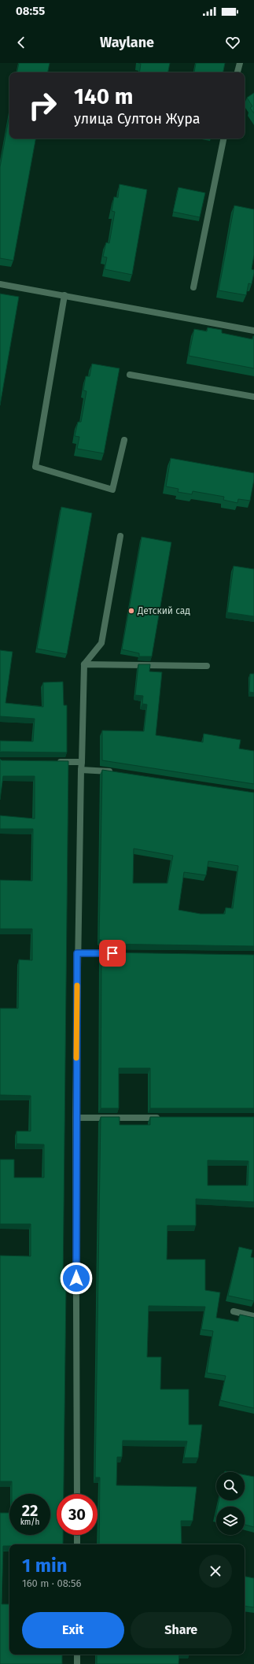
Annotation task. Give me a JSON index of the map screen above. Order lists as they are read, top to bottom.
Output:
{
  "places": ["Детский сад"],
  "page": {
    "status": "08:55",
    "header": "Waylane",
    "turn": ["140 m", "улица Султон Жура"],
    "speed": "22 km/h",
    "limit": "30",
    "heading": ["1 min", "160 m · 08:56"],
    "buttons": ["Exit", "Share"]
  }
}
